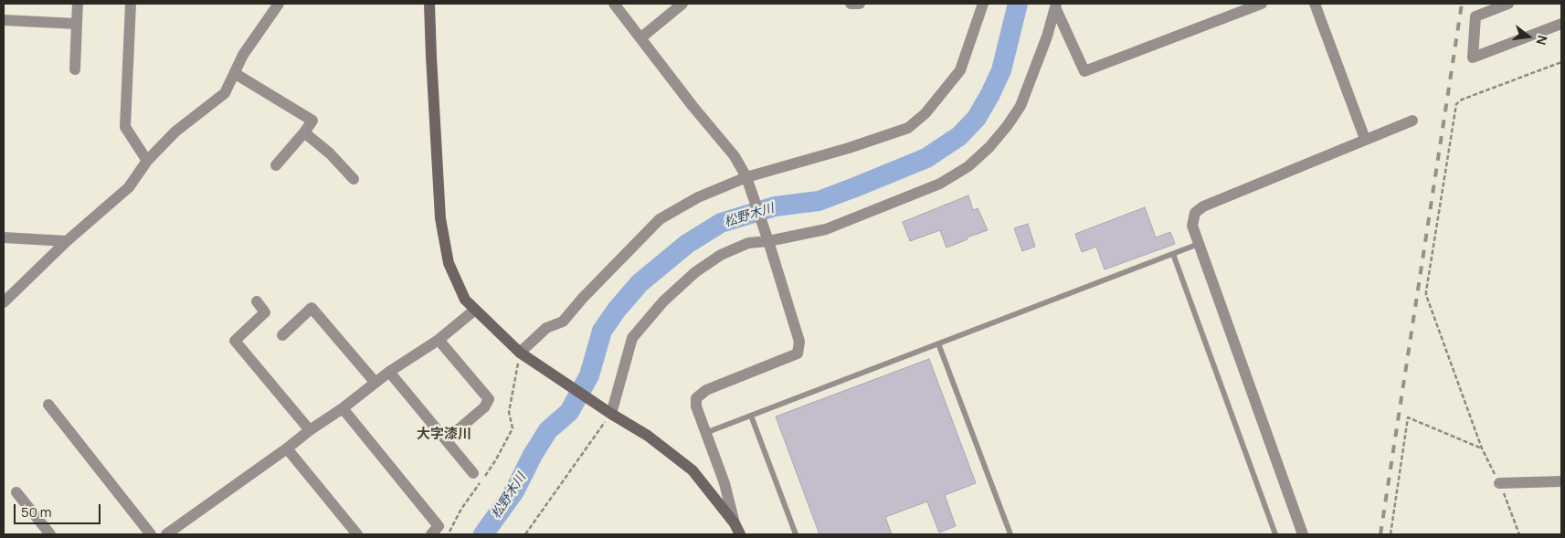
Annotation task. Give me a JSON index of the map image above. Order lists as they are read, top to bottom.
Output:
{
  "districts": ["大字漆川"],
  "water": ["松野木川"],
  "scale_bar": "50 m",
  "north": "right"
}
